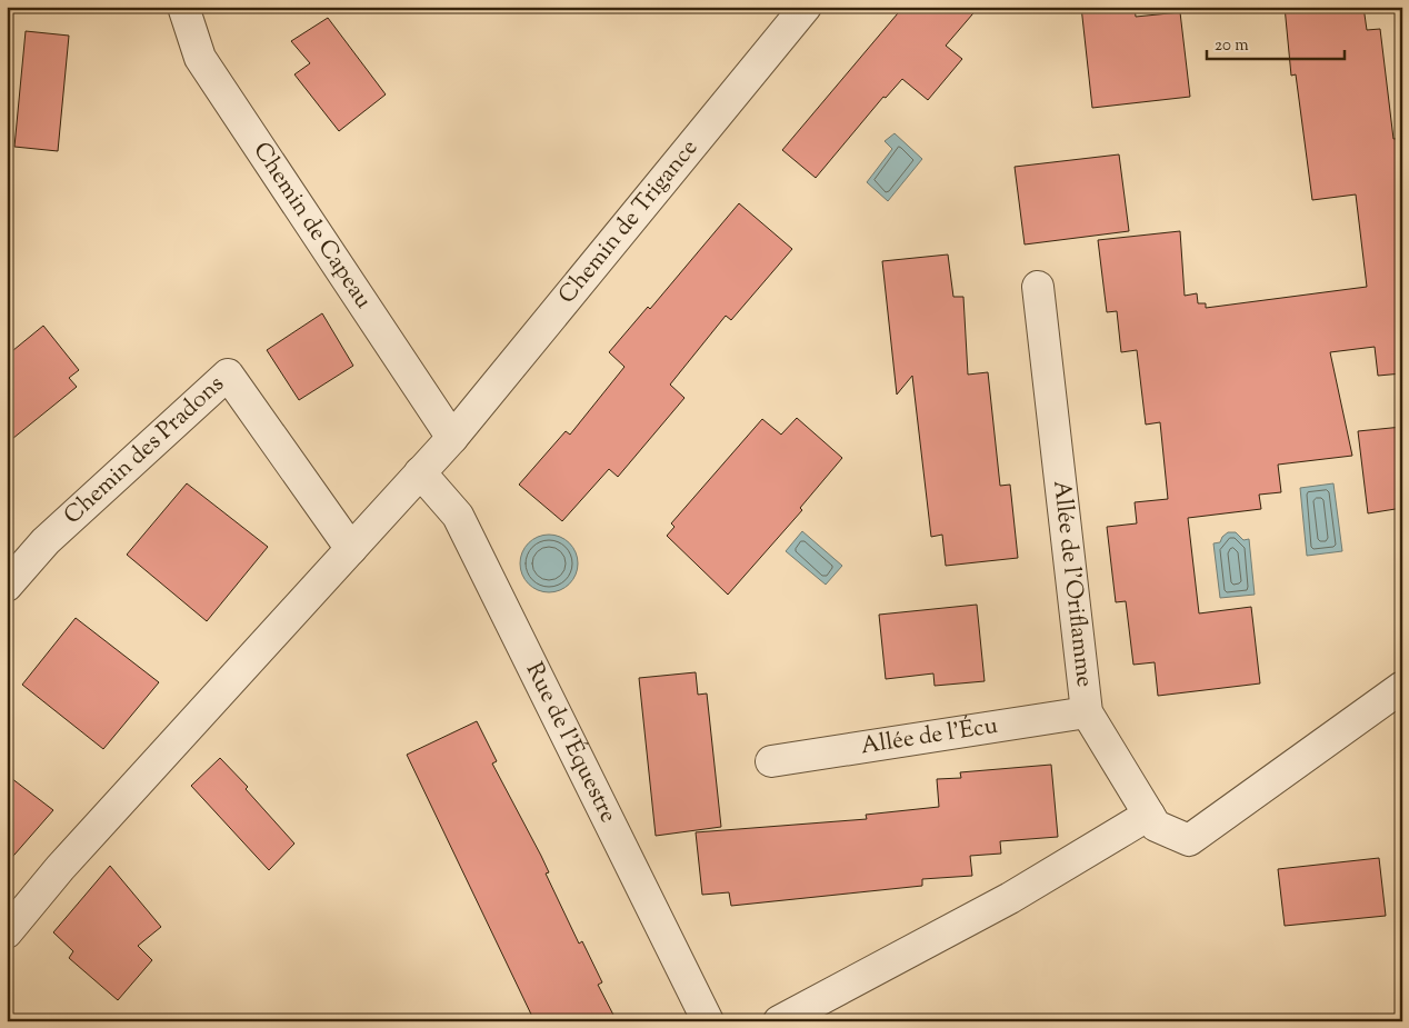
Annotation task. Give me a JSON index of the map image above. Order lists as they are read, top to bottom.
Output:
{
  "streets": {
    "street": [
      "Chemin de Trigance",
      "Chemin de Capeau",
      "Chemin des Pradons",
      "Allée de l'Oriflamme",
      "Allée de l'Écu",
      "Rue de l'Équestre"
    ]
  },
  "crossings": [
    ["Chemin de Trigance", "Chemin de Capeau"],
    ["Chemin de Trigance", "Chemin des Pradons"],
    ["Chemin de Trigance", "Rue de l'Équestre"],
    ["Allée de l'Oriflamme", "Allée de l'Écu"]
  ],
  "scale_bar": "20 m"
}
